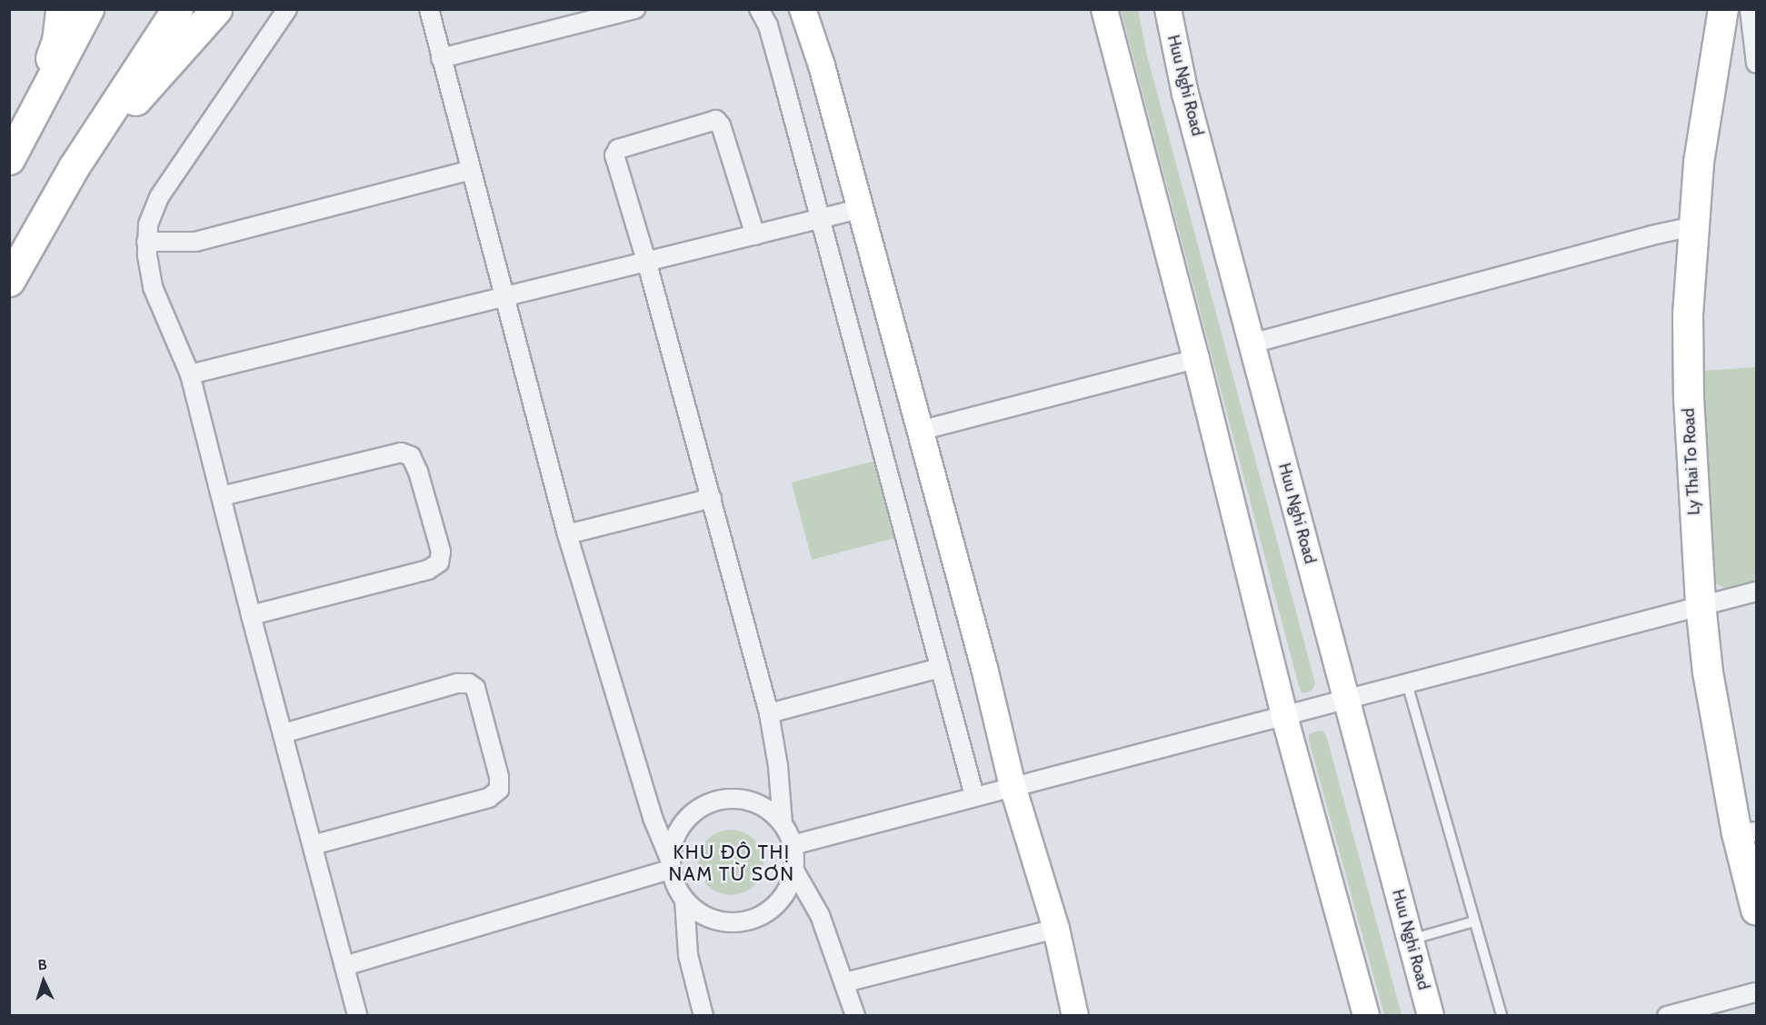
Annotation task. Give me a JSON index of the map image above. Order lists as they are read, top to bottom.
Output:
{
  "streets": {
    "main road": ["Huu Nghi Road", "Ly Thai To Road"]
  },
  "districts": ["KHU ĐÔ THỊ NAM TỪ SƠN"],
  "north": "top"
}
